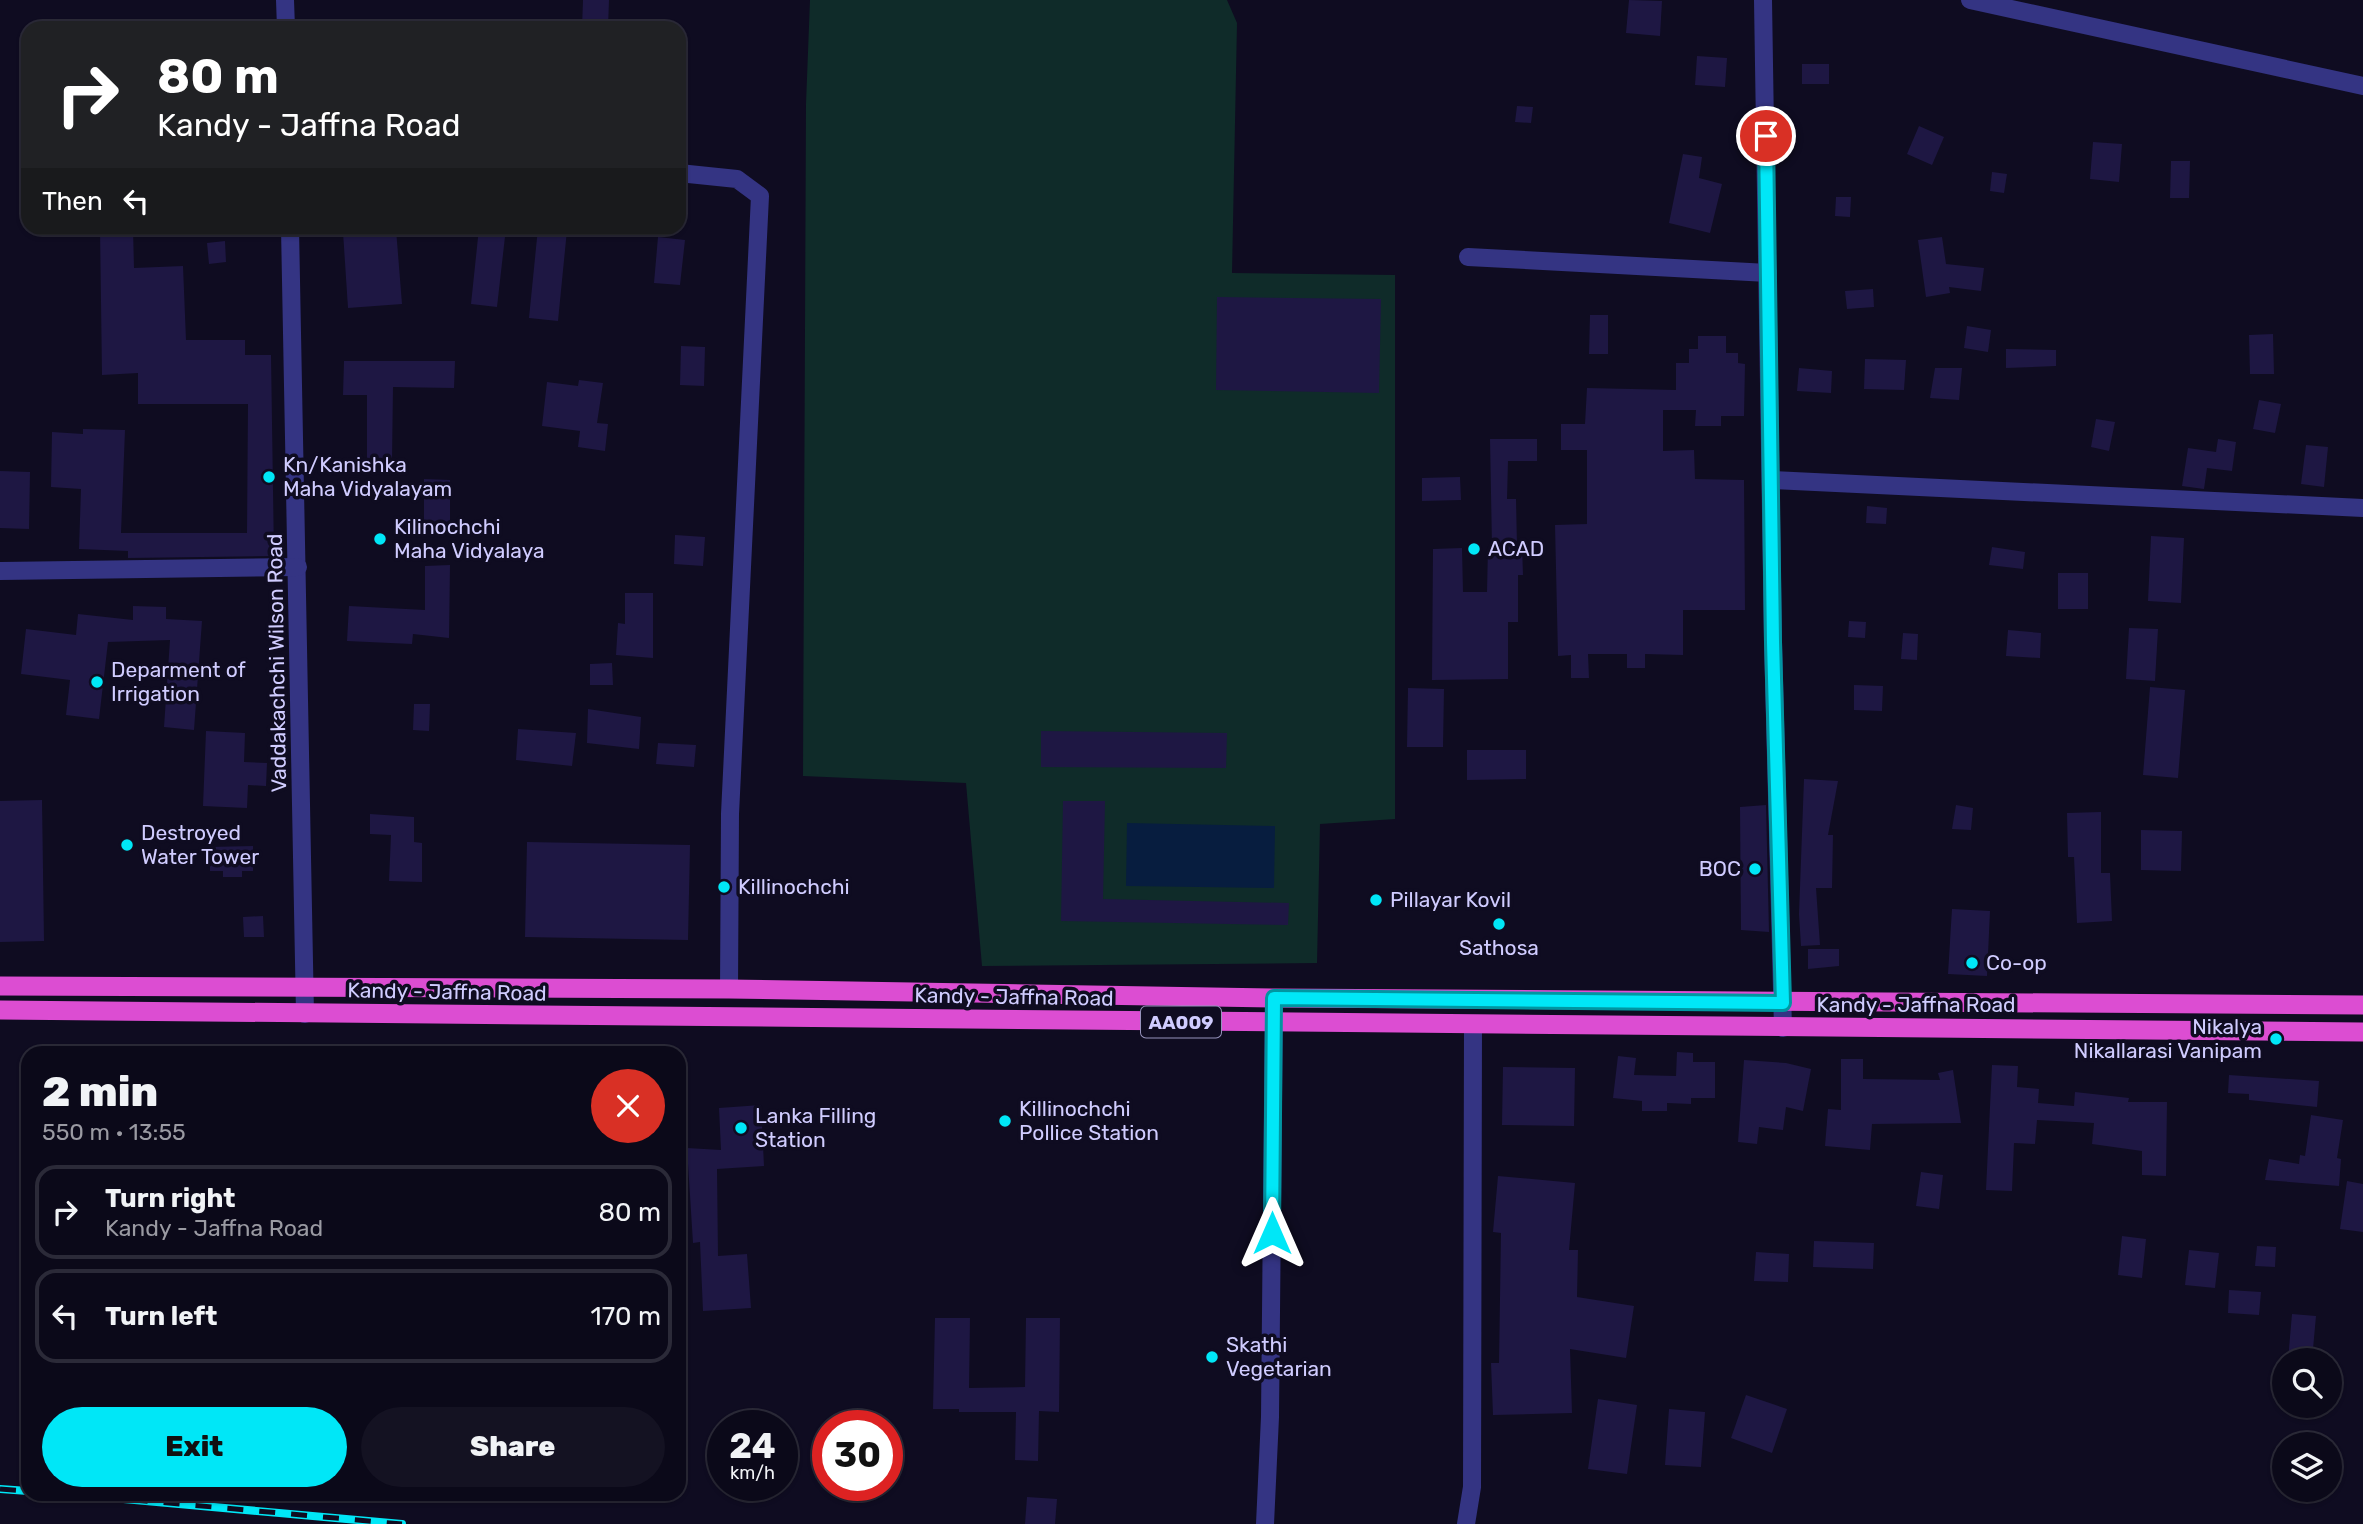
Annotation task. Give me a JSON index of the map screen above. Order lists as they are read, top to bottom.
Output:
{
  "streets": {
    "highway": ["Kandy - Jaffna Road", "AA009"],
    "street": ["Vaddakachchi Wilson Road"]
  },
  "crossings": [
    ["Vaddakachchi Wilson Road", "Kandy - Jaffna Road"]
  ],
  "places": [
    "Kn/Kanishka Maha Vidyalayam",
    "Kilinochchi Maha Vidyalaya",
    "ACAD",
    "Deparment of Irrigation",
    "Destroyed Water Tower",
    "BOC",
    "Killinochchi",
    "Pillayar Kovil",
    "Sathosa",
    "Co-op",
    "Nikalya Nikallarasi Vanipam",
    "Killinochchi Pollice Station",
    "Lanka Filling Station",
    "Skathi Vegetarian"
  ],
  "page": {
    "turn": ["80 m", "Kandy - Jaffna Road"],
    "then": "Then",
    "heading": ["2 min", "550 m · 13:55"],
    "list": [
      {
        "name": "Turn right",
        "note": "Kandy - Jaffna Road",
        "value": "80 m"
      },
      {
        "name": "Turn left",
        "value": "170 m"
      }
    ],
    "buttons": ["Exit", "Share"],
    "speed": "24 km/h",
    "limit": "30"
  }
}
